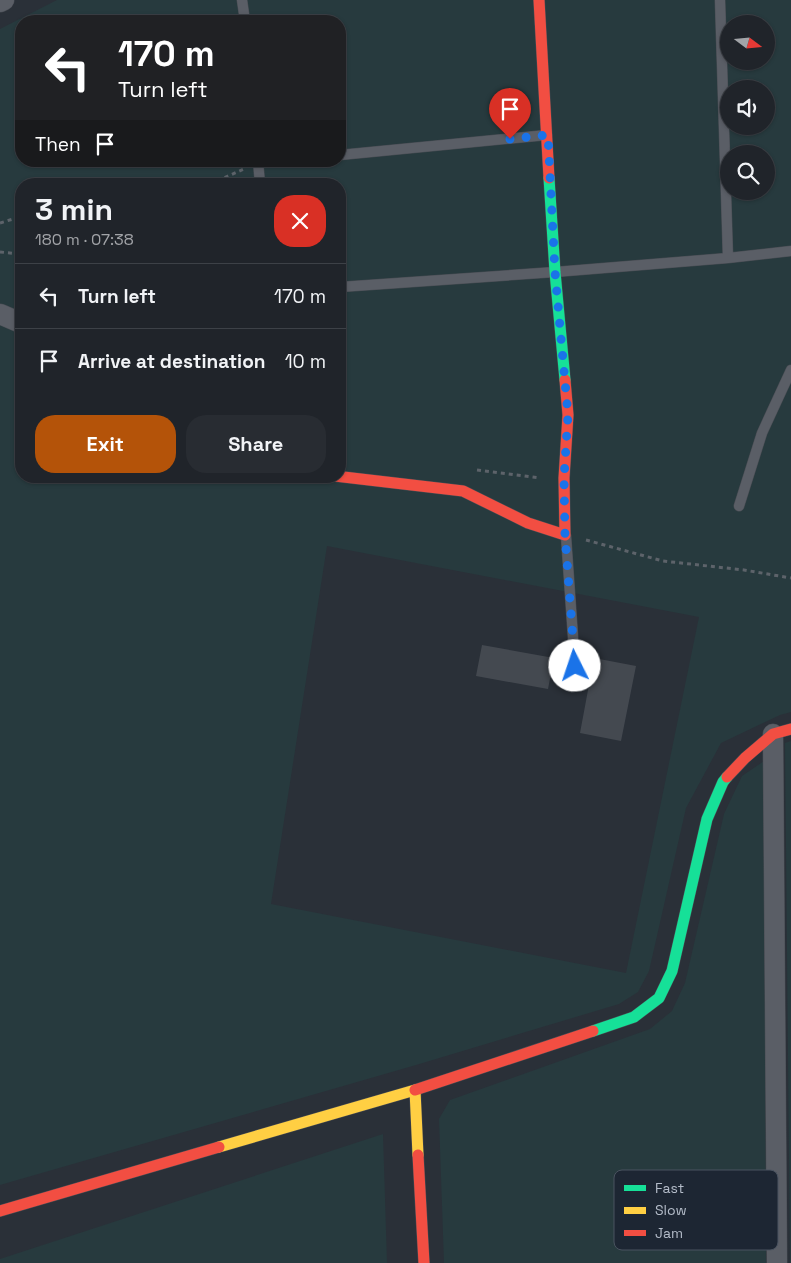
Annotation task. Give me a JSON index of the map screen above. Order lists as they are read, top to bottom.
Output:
{
  "legend": ["Fast", "Slow", "Jam"],
  "north": "right",
  "page": {
    "turn": ["170 m", "Turn left"],
    "then": "Then",
    "heading": ["3 min", "180 m · 07:38"],
    "list": [
      {
        "name": "Turn left",
        "value": "170 m"
      },
      {
        "name": "Arrive at destination",
        "value": "10 m"
      }
    ],
    "buttons": ["Exit", "Share"]
  }
}
